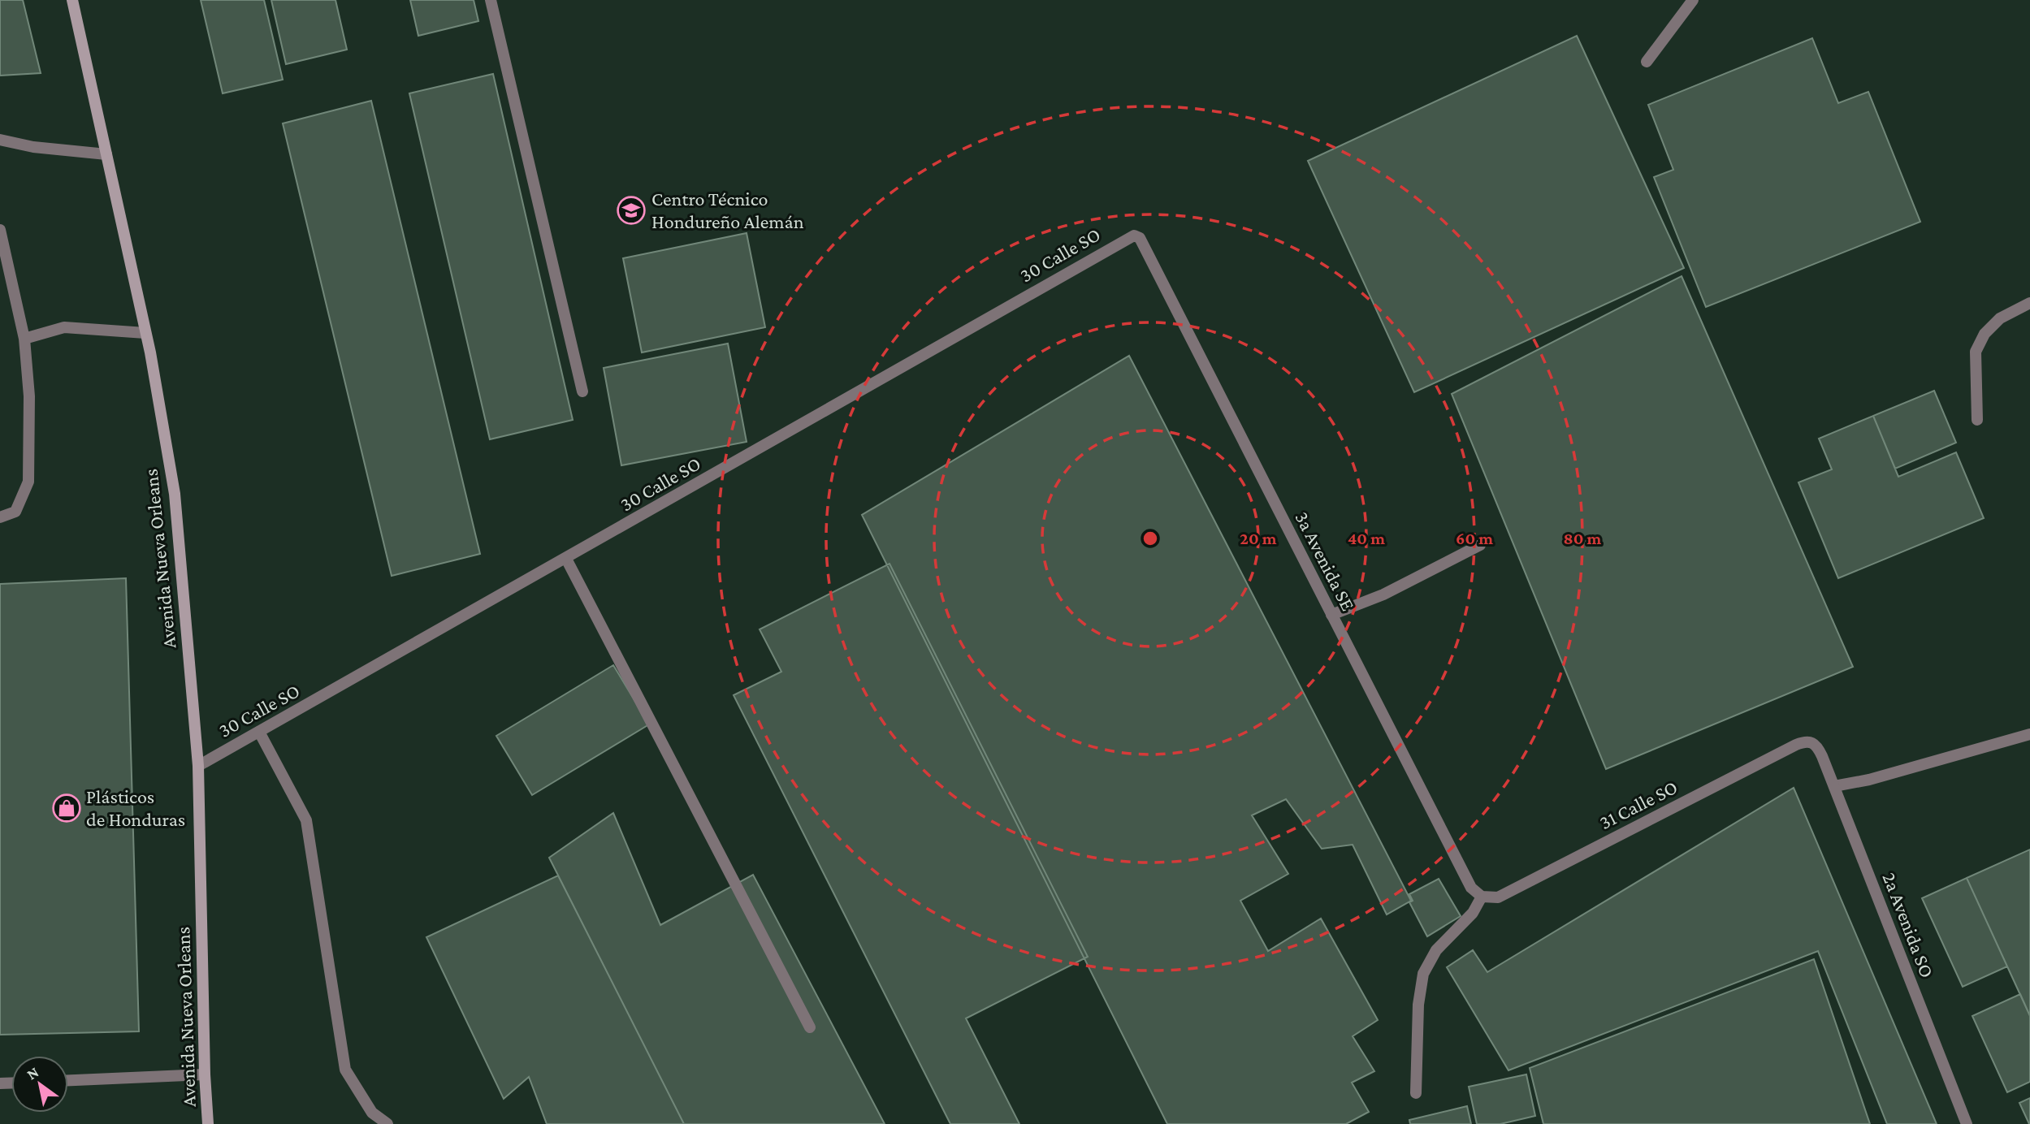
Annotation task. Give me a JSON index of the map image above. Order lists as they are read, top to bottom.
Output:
{
  "streets": {
    "street": [
      "30 Calle SO",
      "Avenida Nueva Orleans",
      "3a Avenida SE",
      "31 Calle SO",
      "2a Avenida SO"
    ]
  },
  "crossings": [
    ["30 Calle SO", "Avenida Nueva Orleans"],
    ["30 Calle SO", "3a Avenida SE"],
    ["3a Avenida SE", "31 Calle SO"],
    ["31 Calle SO", "2a Avenida SO"]
  ],
  "places": {
    "school or university": ["Centro Técnico Hondureño Alemán"],
    "shop": ["Plásticos de Honduras"]
  },
  "north": "top left",
  "rings": [
    "20 m",
    "40 m",
    "60 m",
    "80 m"
  ]
}
